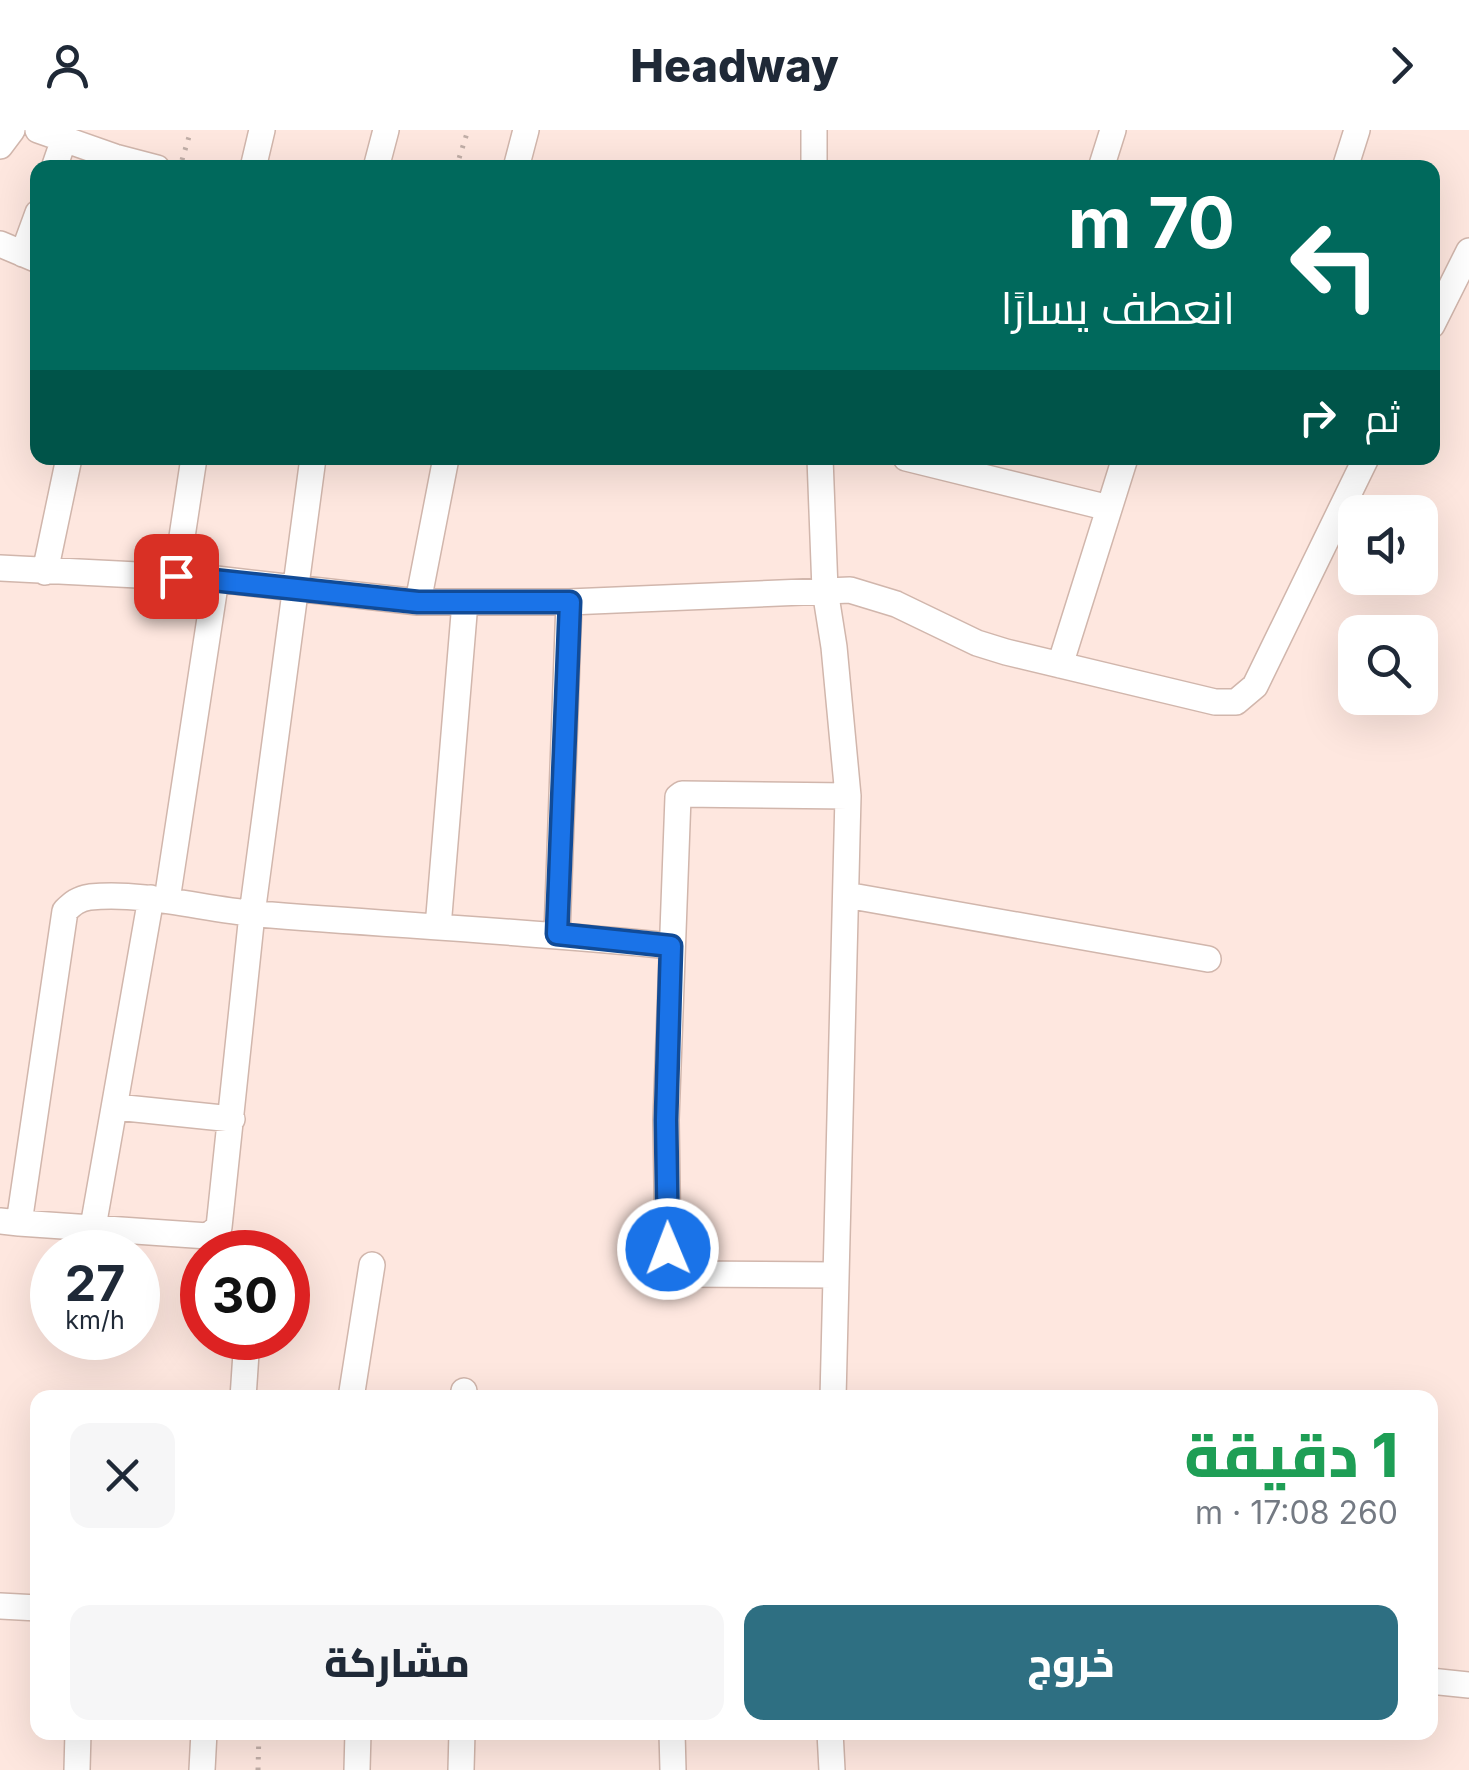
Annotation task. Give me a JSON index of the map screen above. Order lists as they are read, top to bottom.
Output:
{
  "page": {
    "header": "Headway",
    "turn": ["70 m", "انعطف يسارًا"],
    "then": "ثم",
    "speed": "27 km/h",
    "limit": "30",
    "heading": ["1 دقيقة", "260 m · 17:08"],
    "buttons": ["خروج", "مشاركة"]
  }
}
